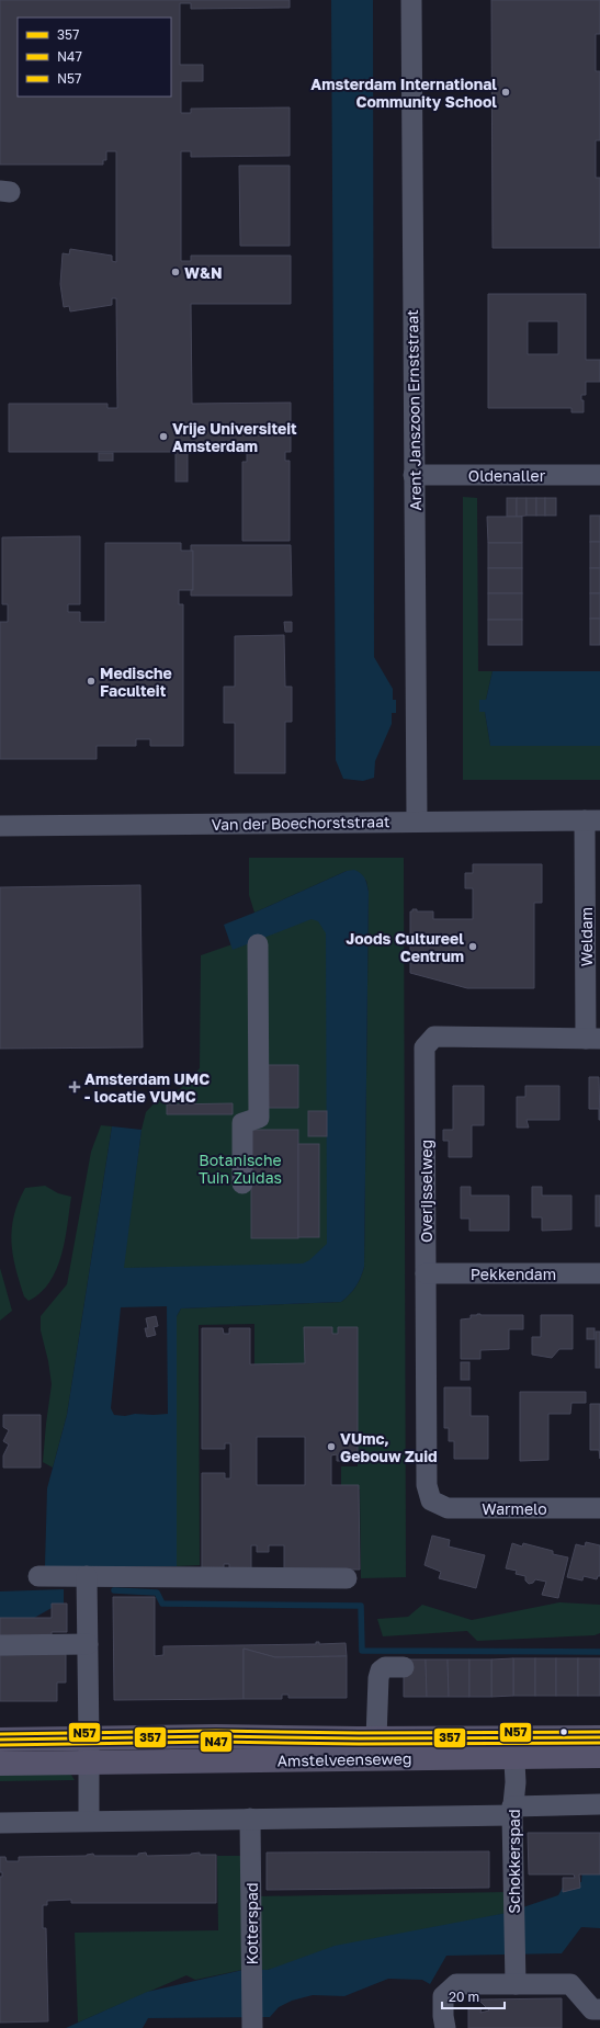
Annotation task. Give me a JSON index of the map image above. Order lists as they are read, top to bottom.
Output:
{
  "streets": {
    "main road": ["Amstelveenseweg"],
    "street": [
      "Arent Janszoon Ernststraat",
      "Oldenaller",
      "Van der Boechorststraat",
      "Weldam",
      "Overijsselweg",
      "Pekkendam",
      "Warmelo",
      "Schokkerspad",
      "Kotterspad"
    ]
  },
  "crossings": [
    ["Arent Janszoon Ernststraat", "Oldenaller"],
    ["Arent Janszoon Ernststraat", "Van der Boechorststraat"],
    ["Van der Boechorststraat", "Weldam"],
    ["Weldam", "Overijsselweg"],
    ["Overijsselweg", "Pekkendam"],
    ["Overijsselweg", "Warmelo"],
    ["Amstelveenseweg", "Schokkerspad"]
  ],
  "parks": ["Botanische Tuin Zuidas"],
  "places": {
    "other": [
      "Amsterdam International Community School",
      "W&N",
      "Vrije Universiteit Amsterdam",
      "Medische Faculteit",
      "Joods Cultureel Centrum",
      "VUmc, Gebouw Zuid"
    ],
    "health": ["Amsterdam UMC - locatie VUMC"]
  },
  "lines": ["transit line N57", "transit line 357", "transit line N47"],
  "legend": ["357", "N47", "N57"],
  "scale_bar": "20 m"
}
